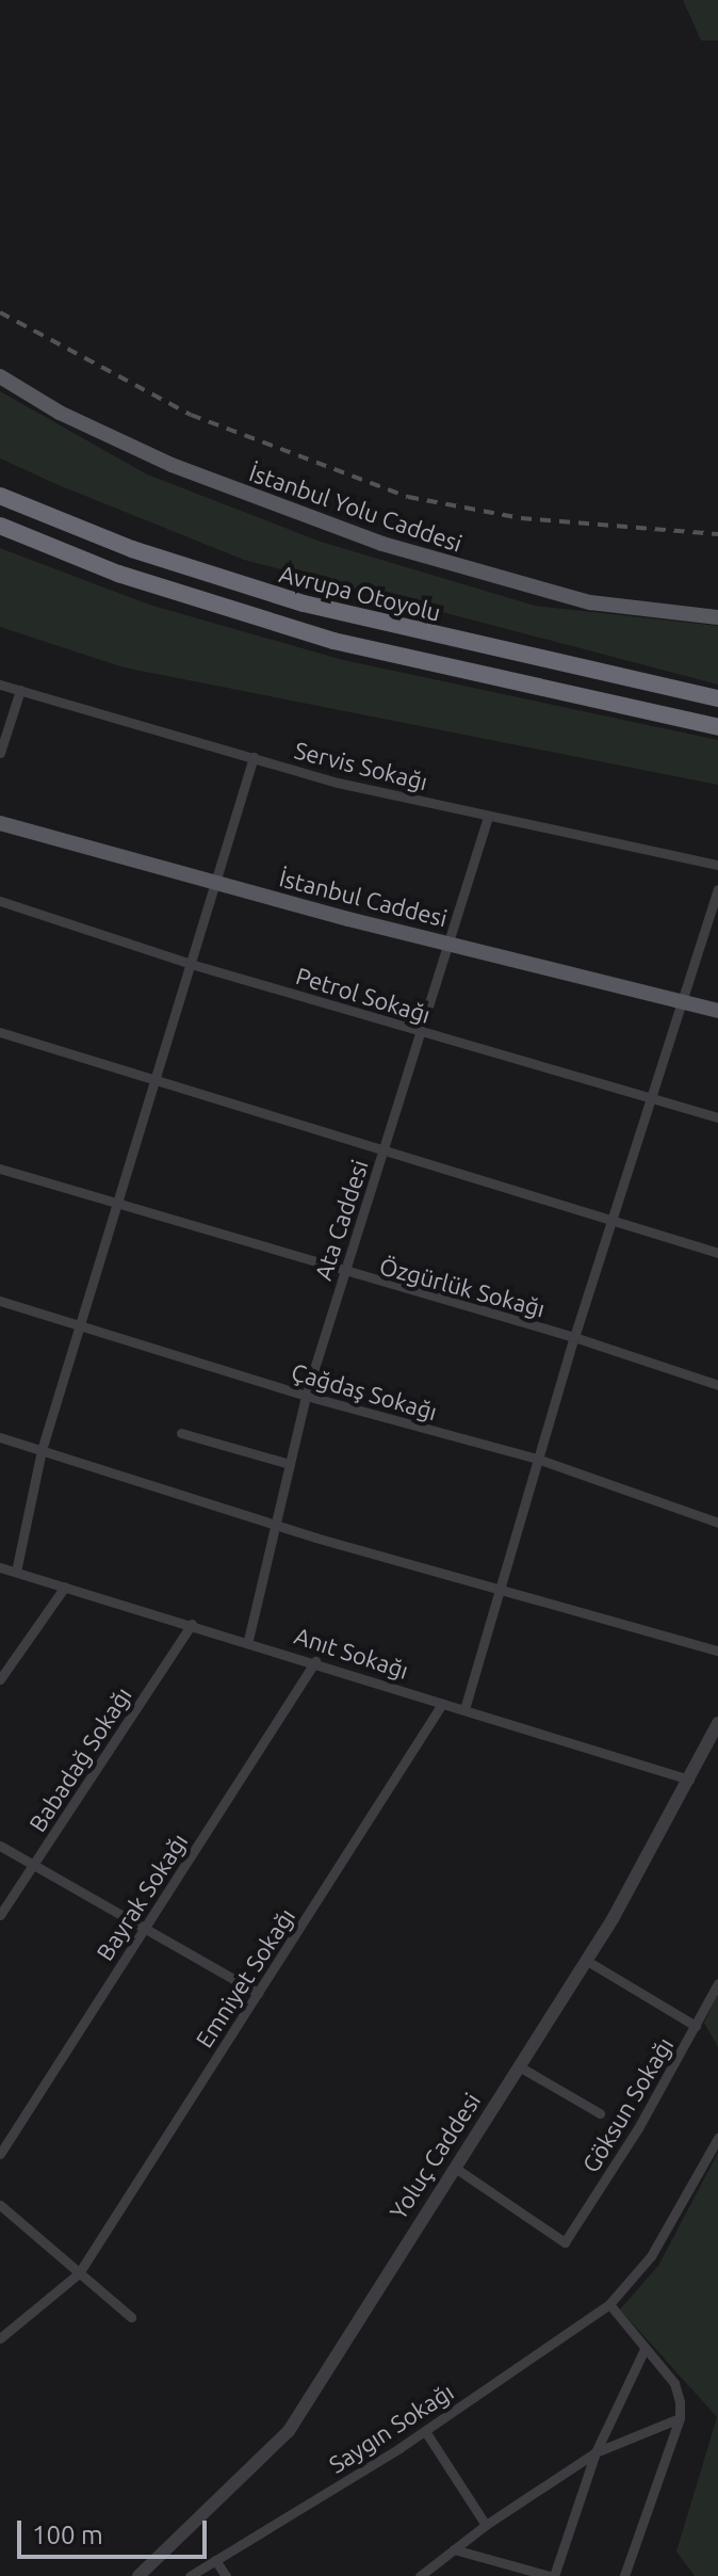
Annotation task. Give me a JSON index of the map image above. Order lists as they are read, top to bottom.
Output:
{
  "streets": {
    "highway": ["Avrupa Otoyolu"],
    "main road": ["İstanbul Yolu Caddesi", "İstanbul Caddesi"],
    "street": [
      "Servis Sokağı",
      "Petrol Sokağı",
      "Ata Caddesi",
      "Özgürlük Sokağı",
      "Çağdaş Sokağı",
      "Anıt Sokağı",
      "Babadağ Sokağı",
      "Bayrak Sokağı",
      "Emniyet Sokağı",
      "Göksun Sokağı",
      "Yoluç Caddesi",
      "Saygın Sokağı"
    ]
  },
  "crossings": [
    ["Servis Sokağı", "Ata Caddesi"],
    ["İstanbul Caddesi", "Ata Caddesi"],
    ["Petrol Sokağı", "Ata Caddesi"],
    ["Ata Caddesi", "Özgürlük Sokağı"],
    ["Ata Caddesi", "Çağdaş Sokağı"],
    ["Ata Caddesi", "Anıt Sokağı"],
    ["Anıt Sokağı", "Babadağ Sokağı"],
    ["Anıt Sokağı", "Bayrak Sokağı"],
    ["Anıt Sokağı", "Emniyet Sokağı"],
    ["Anıt Sokağı", "Yoluç Caddesi"],
    ["Göksun Sokağı", "Yoluç Caddesi"]
  ],
  "scale_bar": "100 m"
}
